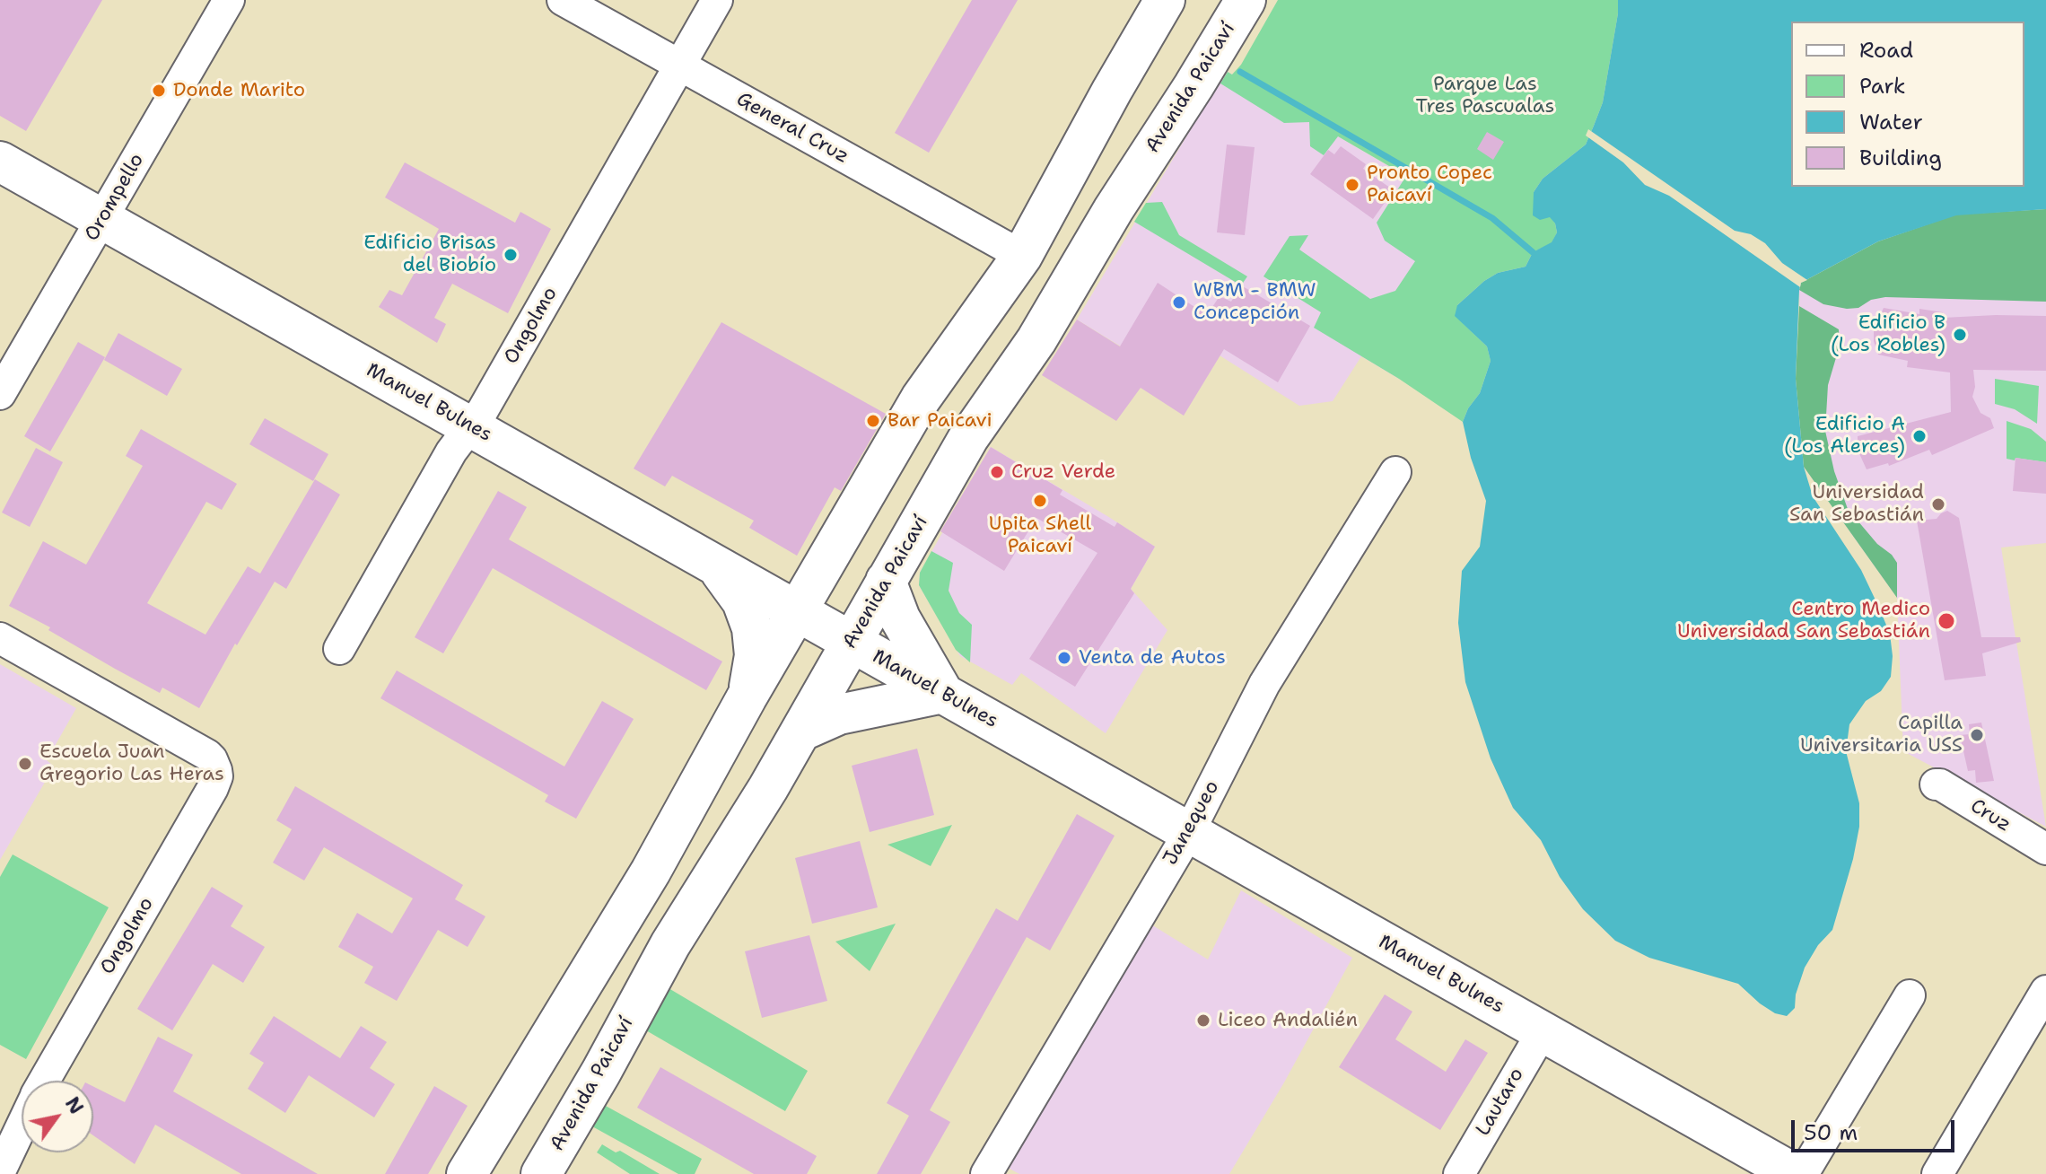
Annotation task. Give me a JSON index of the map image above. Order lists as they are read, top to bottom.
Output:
{
  "streets": {
    "main road": ["Avenida Paicaví", "Manuel Bulnes"],
    "street": [
      "General Cruz",
      "Orompello",
      "Ongolmo",
      "Cruz",
      "Janequeo",
      "Lautaro"
    ]
  },
  "crossings": [
    ["Avenida Paicaví", "Manuel Bulnes"],
    ["General Cruz", "Ongolmo"],
    ["Orompello", "Manuel Bulnes"],
    ["Ongolmo", "Manuel Bulnes"],
    ["Manuel Bulnes", "Janequeo"],
    ["Manuel Bulnes", "Lautaro"]
  ],
  "parks": ["Parque Las Tres Pascualas"],
  "places": [
    "Donde Marito",
    "Pronto Copec Paicaví",
    "Edificio Brisas del Biobío",
    "WBM - BMW Concepción",
    "Edificio B (Los Robles)",
    "Bar Paicavi",
    "Edificio A (Los Alerces)",
    "Cruz Verde",
    "Upita Shell Paicaví",
    "Universidad San Sebastián",
    "Centro Medico Universidad San Sebastián",
    "Venta de Autos",
    "Capilla Universitaria USS",
    "Escuela Juan Gregorio Las Heras",
    "Liceo Andalién"
  ],
  "legend": [
    "Road",
    "Park",
    "Water",
    "Building"
  ],
  "scale_bar": "50 m",
  "north": "top right"
}
